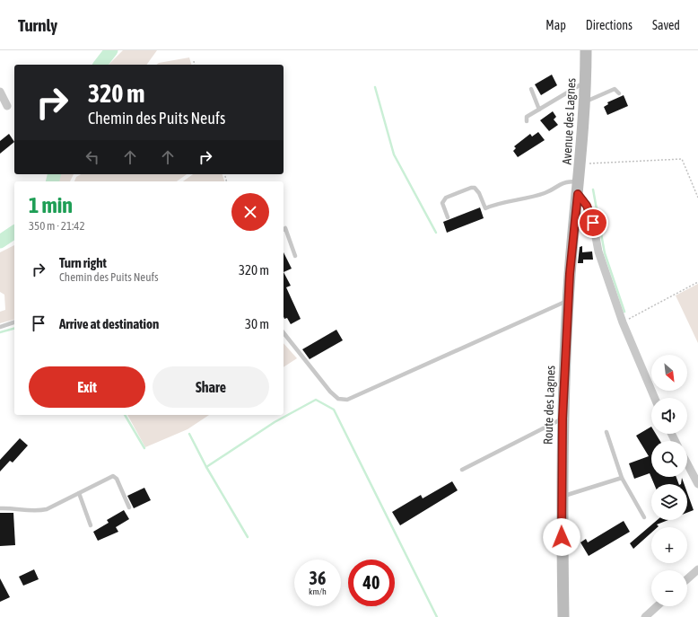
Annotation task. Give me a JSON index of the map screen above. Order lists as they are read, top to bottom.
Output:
{
  "streets": {
    "street": ["Avenue des Lagnes", "Route des Lagnes"]
  },
  "crossings": [
    ["Avenue des Lagnes", "Route des Lagnes"]
  ],
  "north": "bottom right",
  "page": {
    "header": "Turnly",
    "nav": ["Map", "Directions", "Saved"],
    "turn": ["320 m", "Chemin des Puits Neufs"],
    "heading": ["1 min", "350 m · 21:42"],
    "list": [
      {
        "name": "Turn right",
        "note": "Chemin des Puits Neufs",
        "value": "320 m"
      },
      {
        "name": "Arrive at destination",
        "value": "30 m"
      }
    ],
    "map_buttons": ["+", "−"],
    "buttons": ["Exit", "Share"],
    "speed": "36 km/h",
    "limit": "40"
  }
}
